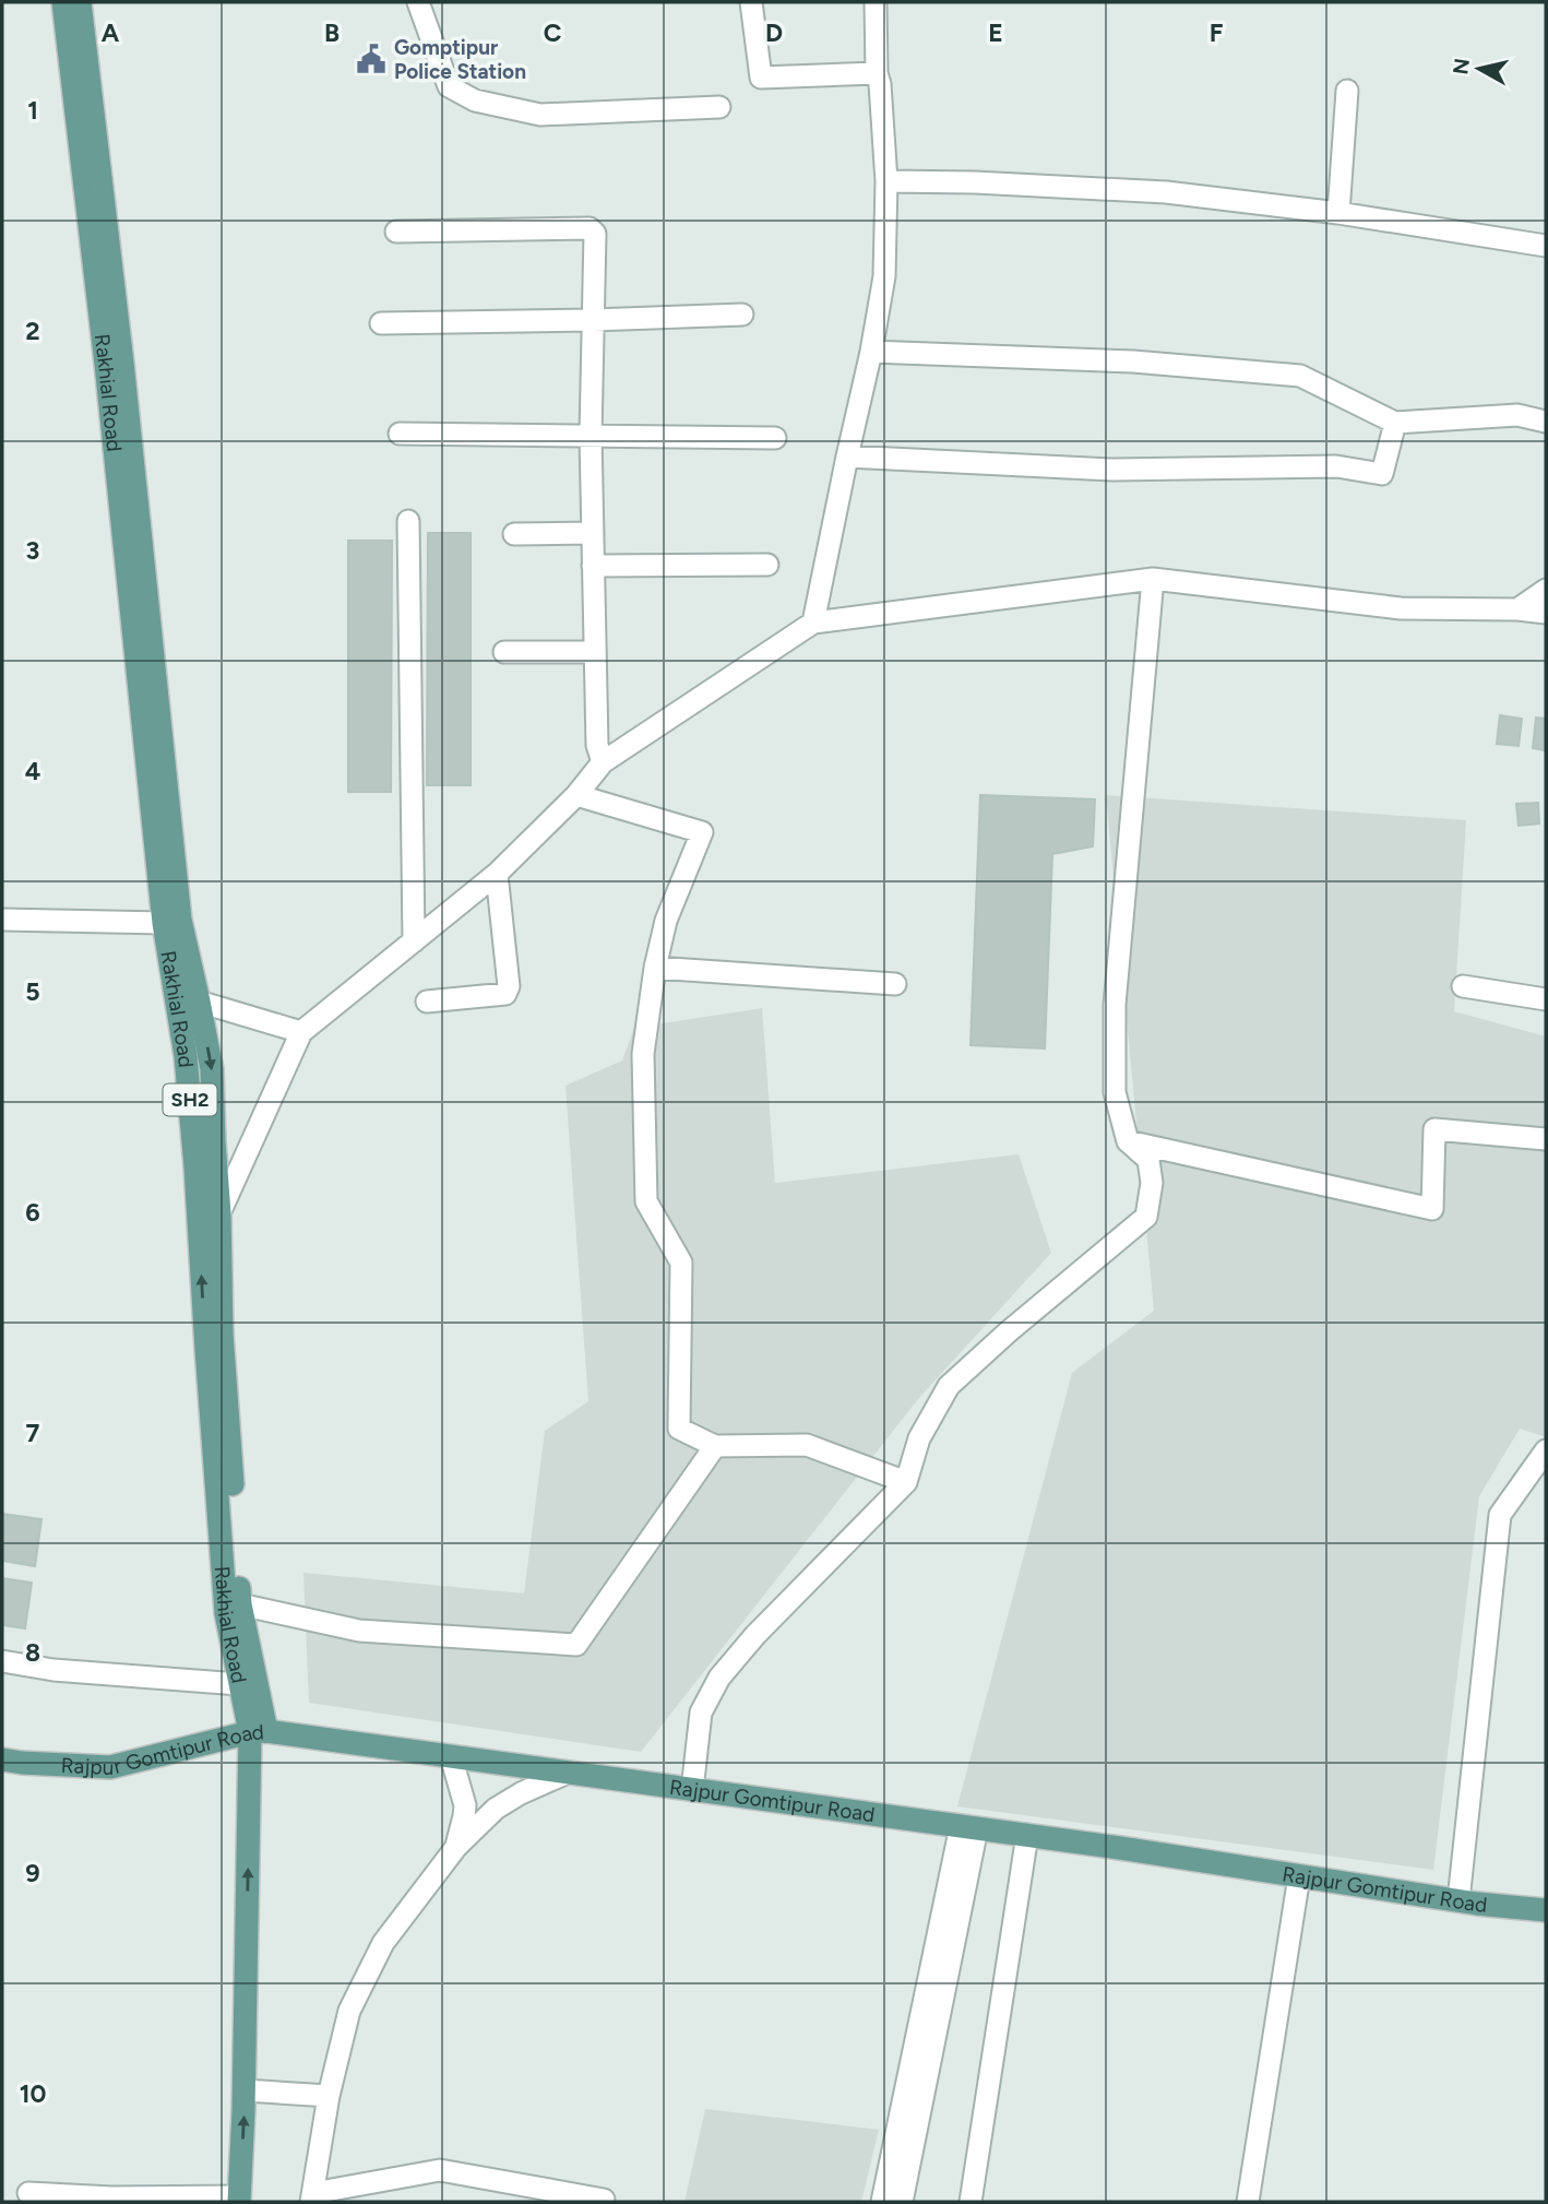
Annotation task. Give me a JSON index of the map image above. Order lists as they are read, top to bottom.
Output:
{
  "streets": {
    "main road": ["Rakhial Road", "SH2", "Rajpur Gomtipur Road"]
  },
  "crossings": [
    ["Rakhial Road", "Rajpur Gomtipur Road"]
  ],
  "places": {
    "public building": ["Gomptipur Police Station"]
  },
  "north": "left",
  "grid": {
    "columns": [
      "A",
      "B",
      "C",
      "D",
      "E",
      "F"
    ],
    "rows": [
      "1",
      "2",
      "3",
      "4",
      "5",
      "6",
      "7",
      "8",
      "9",
      "10"
    ]
  }
}
